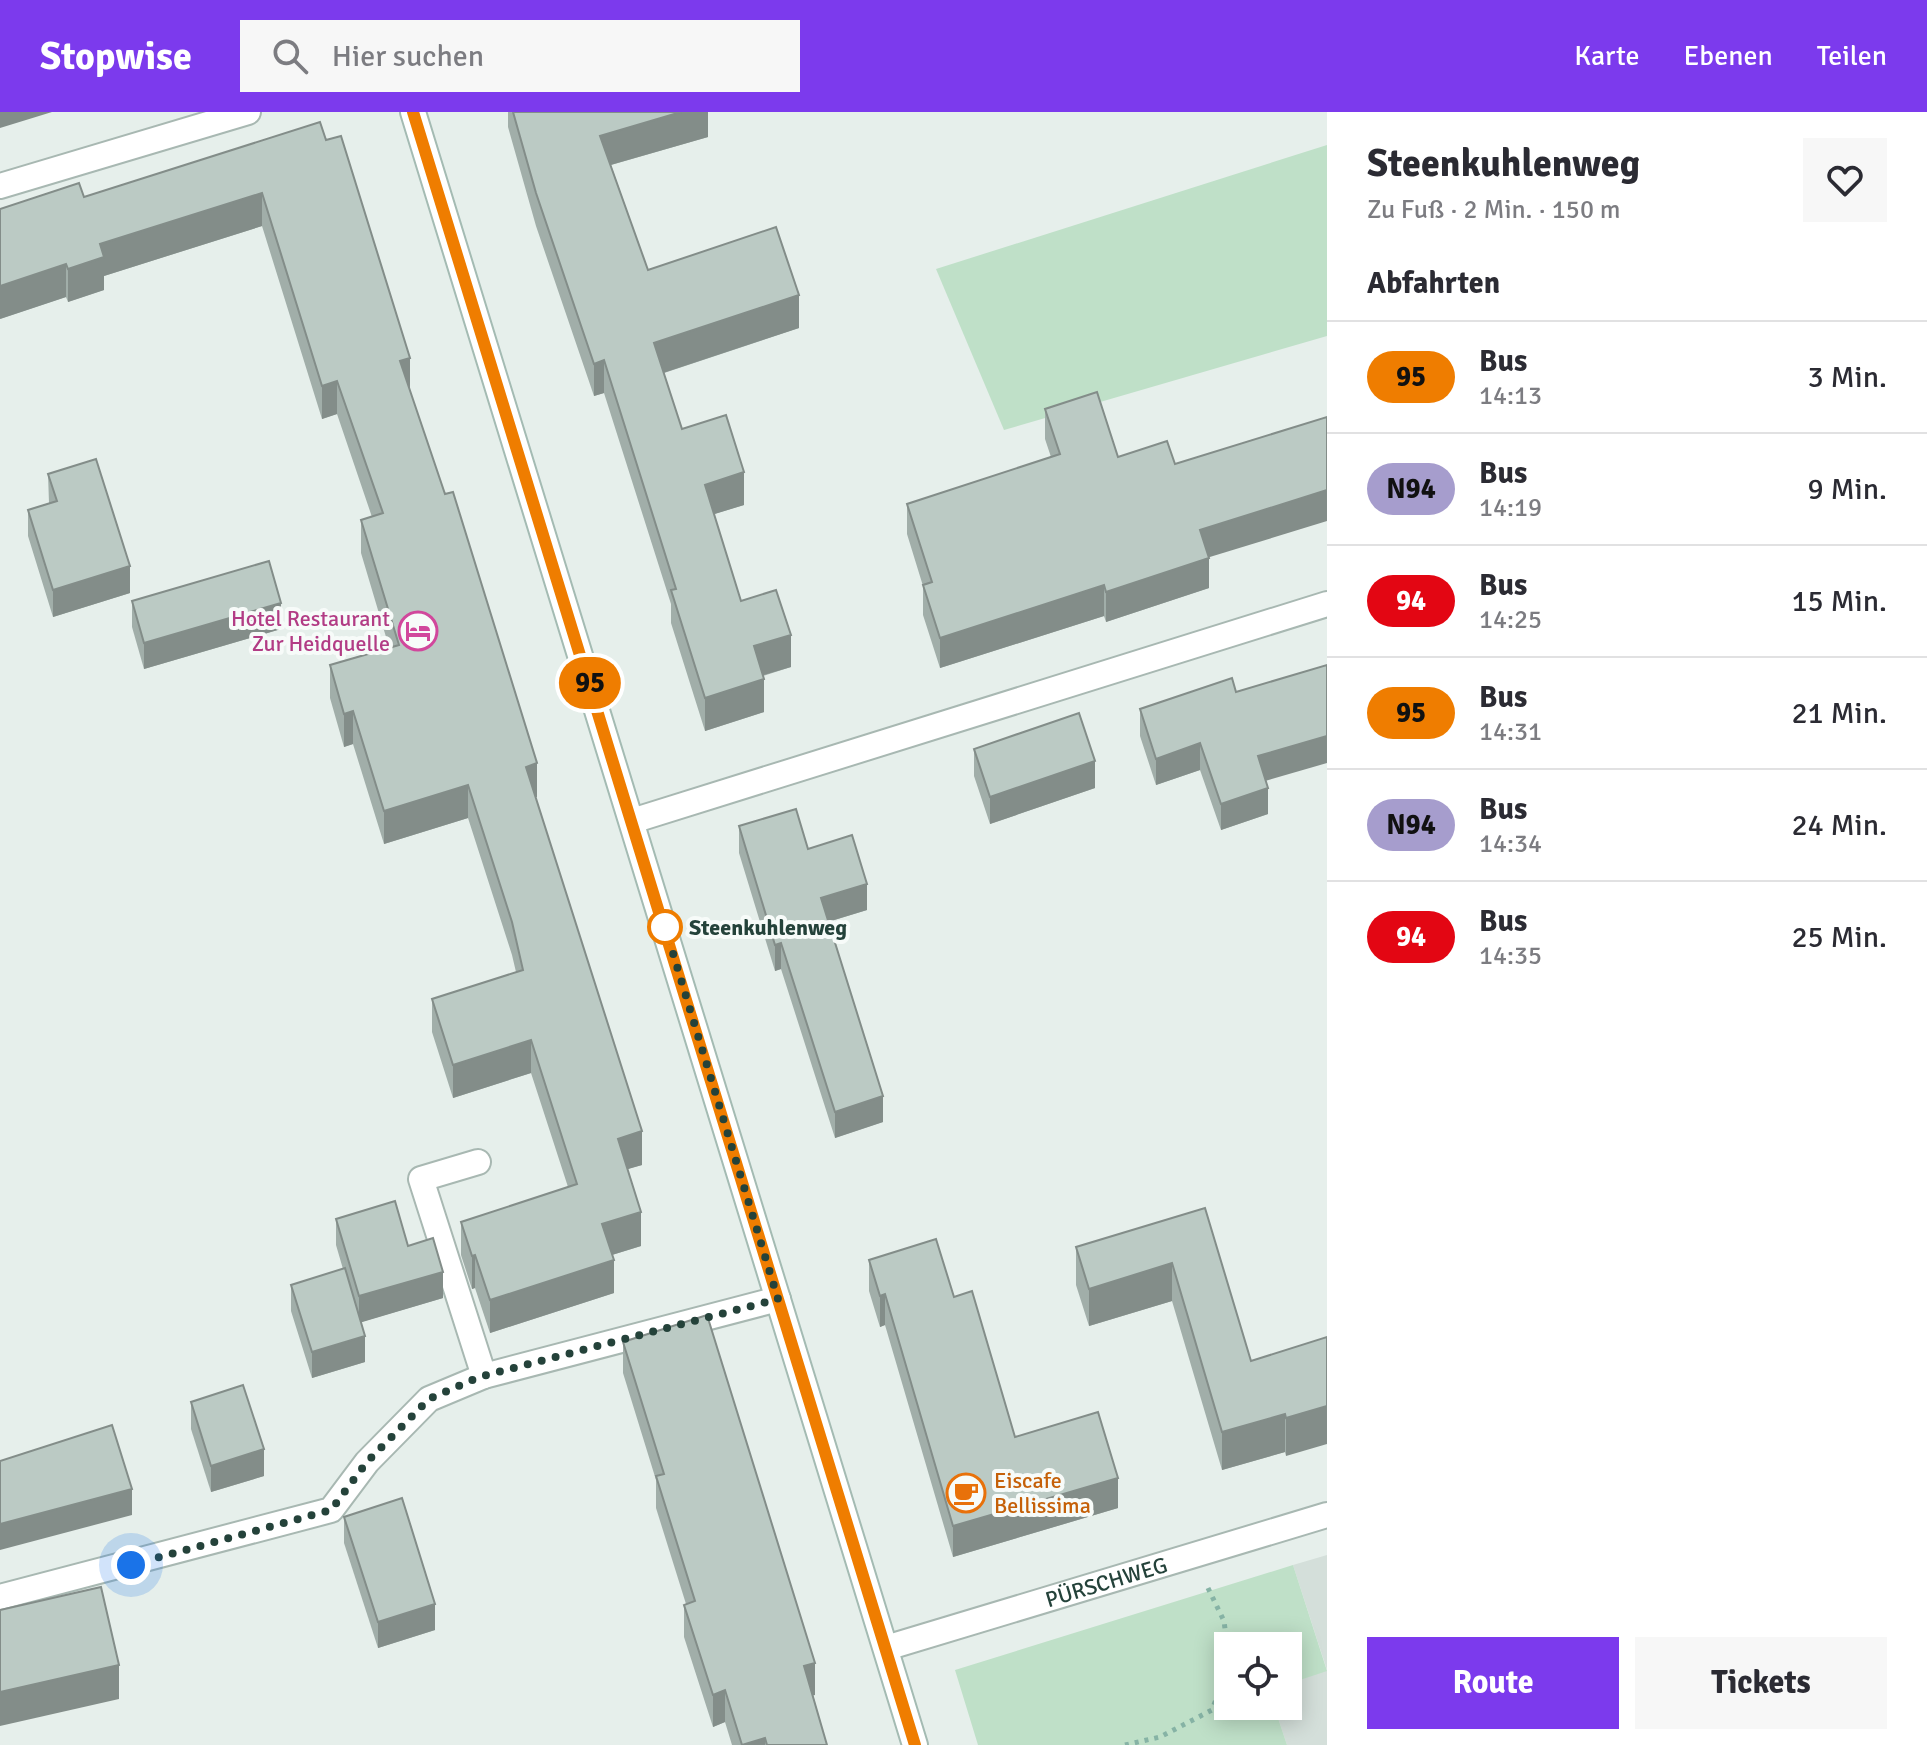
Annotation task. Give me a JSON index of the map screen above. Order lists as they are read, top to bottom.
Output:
{
  "streets": {
    "street": ["PÜRSCHWEG"]
  },
  "places": {
    "hotel": ["Hotel Restaurant Zur Heidquelle"],
    "other": ["Steenkuhlenweg"],
    "cafe": ["Eiscafe Bellissima"]
  },
  "lines": ["bus line 95"],
  "page": {
    "header": "Stopwise",
    "search": "Hier suchen",
    "nav": ["Karte", "Ebenen", "Teilen"],
    "on_map": "95",
    "heading": [
      ["Steenkuhlenweg", "Zu Fuß · 2 Min. · 150 m"],
      "Abfahrten"
    ],
    "list": [
      {
        "mark": "95",
        "name": "Bus",
        "note": "14:13",
        "value": "3 Min."
      },
      {
        "mark": "N94",
        "name": "Bus",
        "note": "14:19",
        "value": "9 Min."
      },
      {
        "mark": "94",
        "name": "Bus",
        "note": "14:25",
        "value": "15 Min."
      },
      {
        "mark": "95",
        "name": "Bus",
        "note": "14:31",
        "value": "21 Min."
      },
      {
        "mark": "N94",
        "name": "Bus",
        "note": "14:34",
        "value": "24 Min."
      },
      {
        "mark": "94",
        "name": "Bus",
        "note": "14:35",
        "value": "25 Min."
      }
    ],
    "buttons": ["Route", "Tickets"]
  }
}
